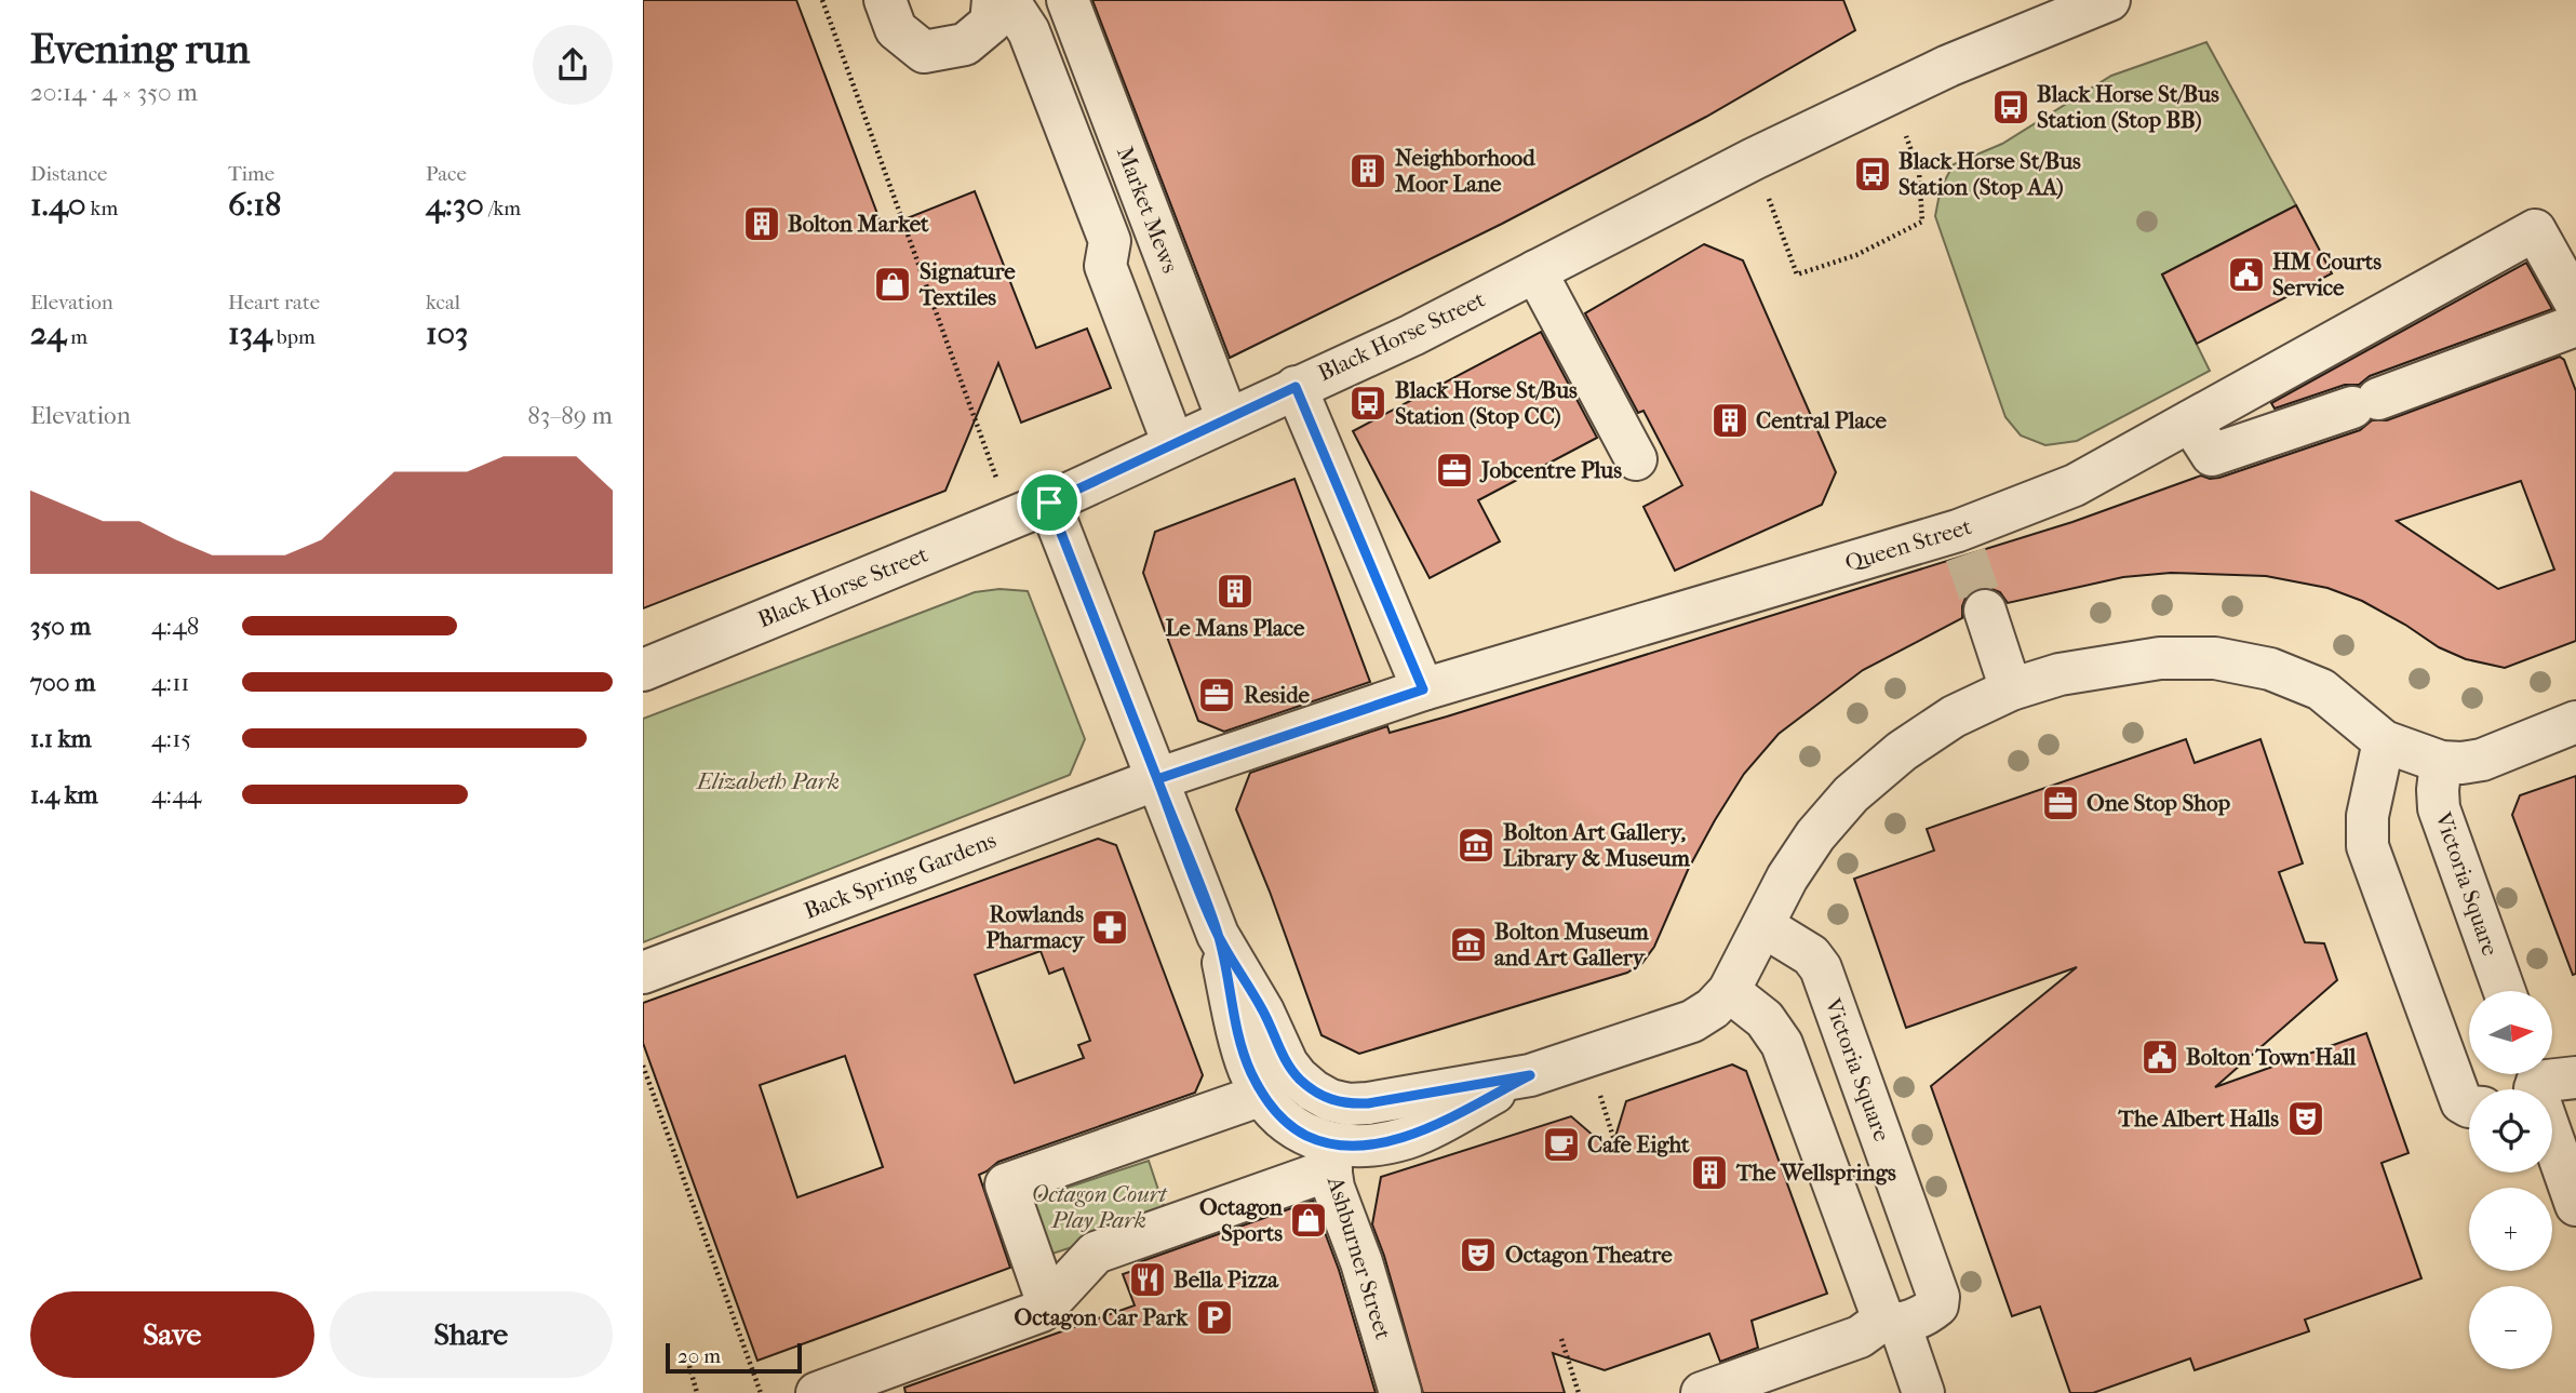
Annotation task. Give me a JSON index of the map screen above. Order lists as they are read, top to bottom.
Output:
{
  "streets": {
    "street": [
      "Market Mews",
      "Black Horse Street",
      "Queen Street",
      "Back Spring Gardens",
      "Victoria Square",
      "Ashburner Street"
    ]
  },
  "crossings": [
    ["Market Mews", "Black Horse Street"],
    ["Queen Street", "Back Spring Gardens"]
  ],
  "parks": ["Elizabeth Park", "Octagon Court Play Park"],
  "places": {
    "bus stop": ["Black Horse St/Bus Station (Stop BB)", "Black Horse St/Bus Station (Stop AA)", "Black Horse St/Bus Station (Stop CC)"],
    "building": [
      "Neighborhood Moor Lane",
      "Bolton Market",
      "Central Place",
      "Le Mans Place",
      "The Wellsprings"
    ],
    "public building": ["HM Courts Service", "Bolton Town Hall"],
    "shop": ["Signature Textiles", "Octagon Sports"],
    "office": ["Jobcentre Plus", "Reside", "One Stop Shop"],
    "museum": ["Bolton Art Gallery, Library & Museum", "Bolton Museum and Art Gallery"],
    "pharmacy": ["Rowlands Pharmacy"],
    "theatre": ["The Albert Halls", "Octagon Theatre"],
    "cafe": ["Cafe Eight"],
    "restaurant": ["Bella Pizza"],
    "parking": ["Octagon Car Park"]
  },
  "scale_bar": "20 m",
  "north": "right",
  "page": {
    "heading": ["Evening run", "20:14 · 4 × 350 m"],
    "stats": [
      ["Distance", "1.40 km"],
      ["Time", "6:18"],
      ["Pace", "4:30 /km"],
      ["Elevation", "24 m"],
      ["Heart rate", "134 bpm"],
      ["kcal", "103"]
    ],
    "chart": ["Elevation", "83–89 m"],
    "list": [
      {
        "name": "350 m",
        "note": "4:48"
      },
      {
        "name": "700 m",
        "note": "4:11"
      },
      {
        "name": "1.1 km",
        "note": "4:15"
      },
      {
        "name": "1.4 km",
        "note": "4:44"
      }
    ],
    "map_buttons": ["+", "−"],
    "buttons": ["Save", "Share"],
    "scale": "20 m"
  }
}
